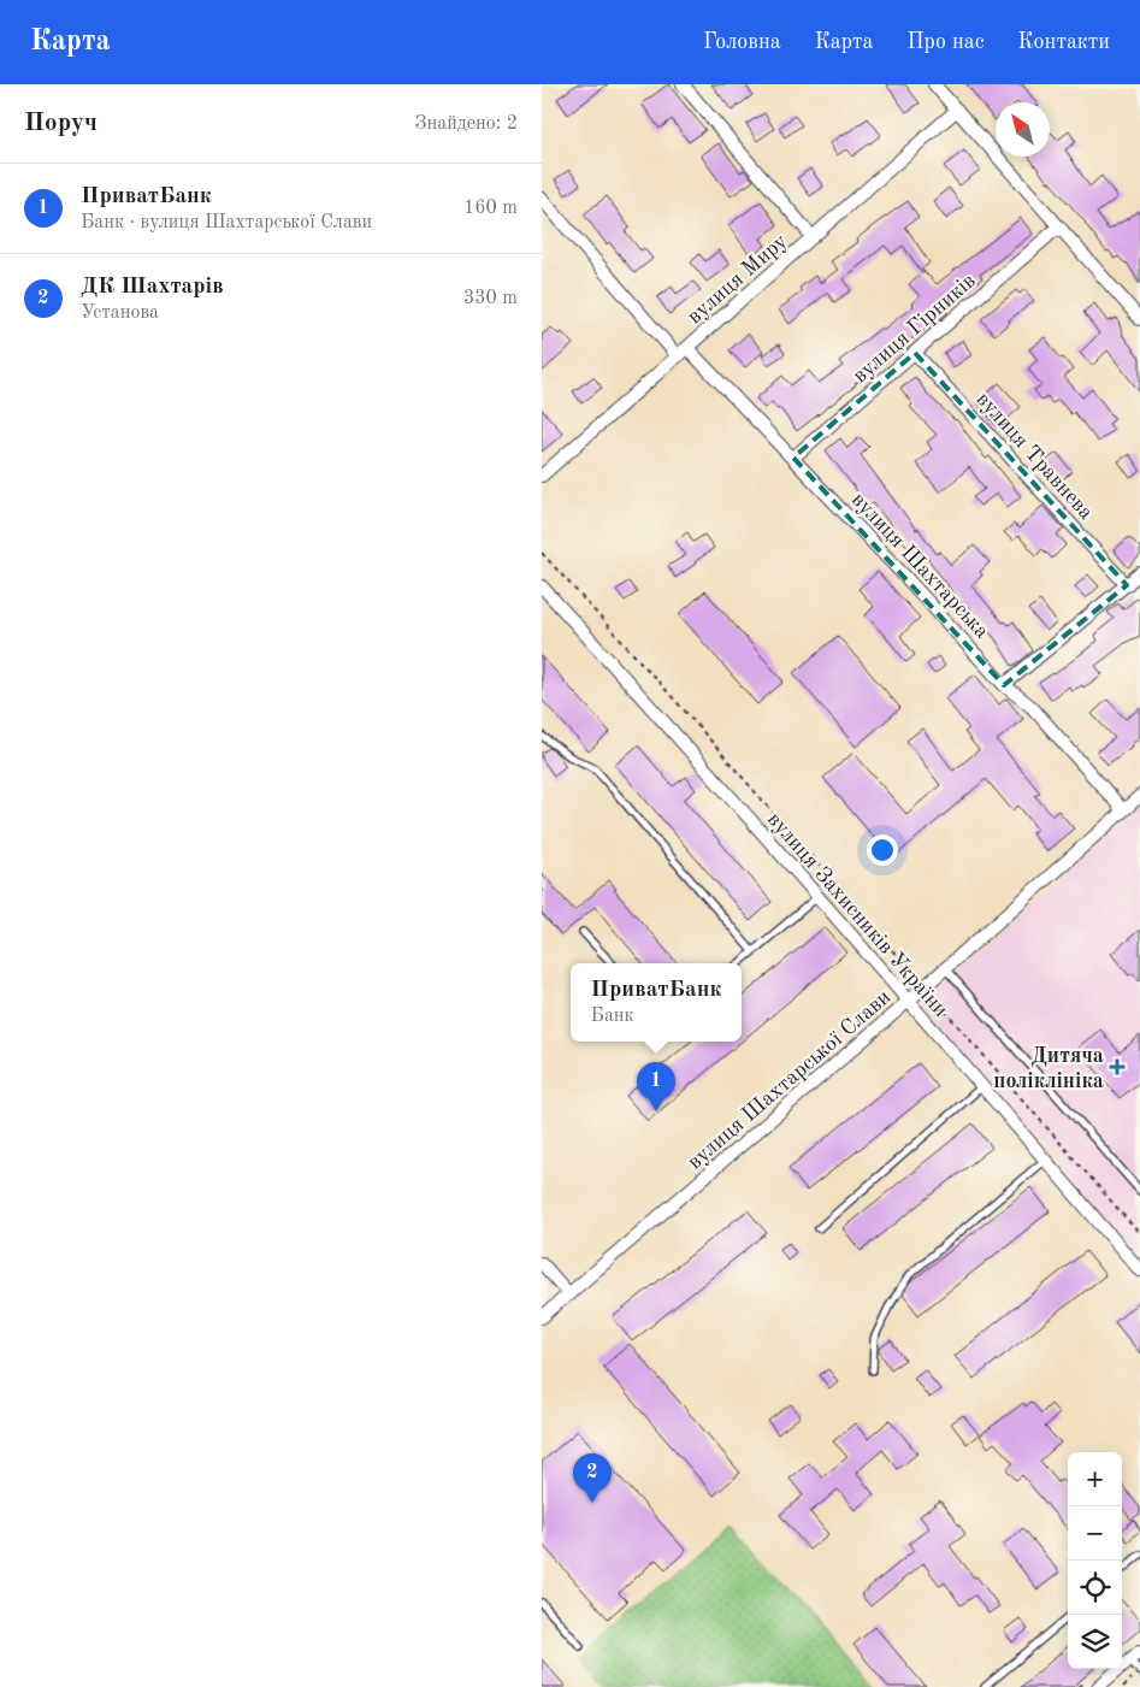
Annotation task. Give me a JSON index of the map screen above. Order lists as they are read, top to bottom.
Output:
{
  "streets": {
    "street": [
      "вулиця Миру",
      "вулиця Гірників",
      "вулиця Травнева",
      "вулиця Шахтарська",
      "вулиця Захисників України",
      "вулиця Шахтарської Слави"
    ]
  },
  "crossings": [
    ["вулиця Миру", "вулиця Шахтарська"],
    ["вулиця Гірників", "вулиця Травнева"],
    ["вулиця Гірників", "вулиця Шахтарська"],
    ["вулиця Шахтарська", "вулиця Шахтарської Слави"],
    ["вулиця Захисників України", "вулиця Шахтарської Слави"]
  ],
  "places": {
    "health": ["Дитяча поліклініка"]
  },
  "north": "top left",
  "page": {
    "header": "Карта",
    "nav": [
      "Головна",
      "Карта",
      "Про нас",
      "Контакти"
    ],
    "heading": ["Поруч", "Знайдено: 2"],
    "list": [
      {
        "mark": "1",
        "name": "ПриватБанк",
        "note": "Банк · вулиця Шахтарської Слави",
        "value": "160 m"
      },
      {
        "mark": "2",
        "name": "ДК Шахтарів",
        "note": "Установа",
        "value": "330 m"
      }
    ],
    "popup": ["ПриватБанк", "Банк"],
    "pins": ["1", "2"],
    "map_buttons": ["+", "−"]
  }
}
